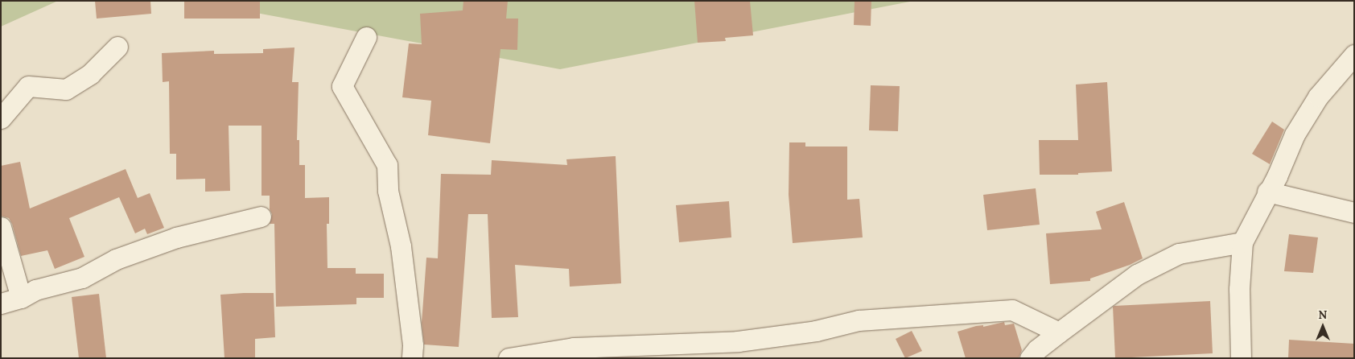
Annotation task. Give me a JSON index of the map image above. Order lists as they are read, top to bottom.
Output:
{
  "north": "top"
}
